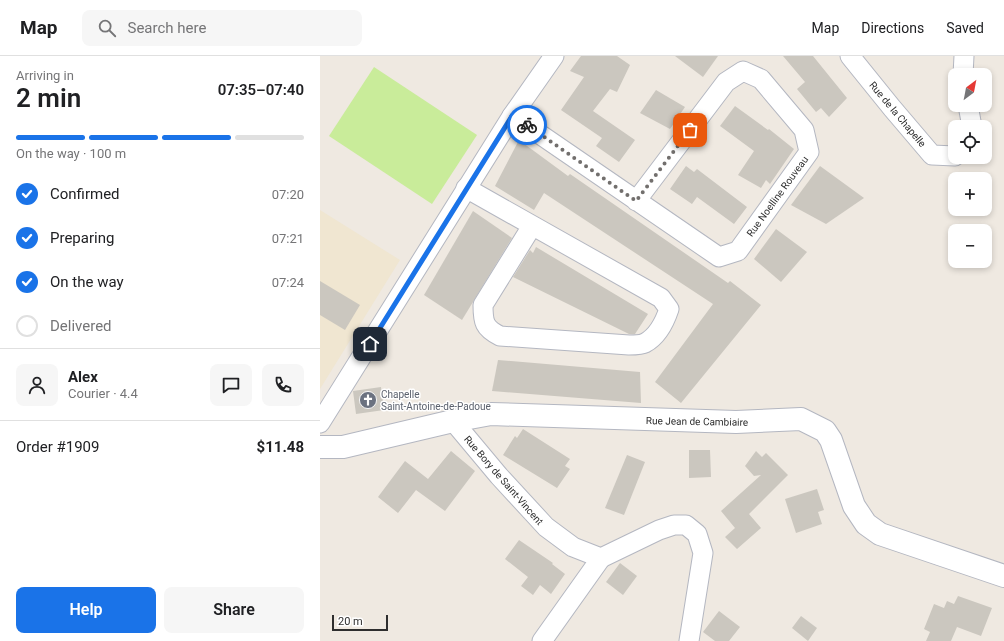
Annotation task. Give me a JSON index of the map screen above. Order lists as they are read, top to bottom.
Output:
{
  "streets": {
    "main road": ["Rue Jean de Cambiaire"],
    "street": ["Rue de la Chapelle", "Rue Noelline Rouveau", "Rue Bory de Saint-Vincent"]
  },
  "crossings": [
    ["Rue Jean de Cambiaire", "Rue Bory de Saint-Vincent"]
  ],
  "places": {
    "church": ["Chapelle Saint-Antoine-de-Padoue"]
  },
  "scale_bar": "20 m",
  "north": "top right",
  "page": {
    "header": "Map",
    "search": "Search here",
    "nav": ["Map", "Directions", "Saved"],
    "heading": ["2 min", "Arriving in", "07:35–07:40"],
    "panel": [
      "Alex",
      "Courier · 4.4",
      "Order #1909",
      "$11.48"
    ],
    "map_buttons": ["+", "−"],
    "bar": "On the way · 100 m",
    "list": [
      ["Confirmed", "07:20"],
      ["Preparing", "07:21"],
      ["On the way", "07:24"],
      "Delivered"
    ],
    "buttons": ["Help", "Share"],
    "scale": "20 m"
  }
}
